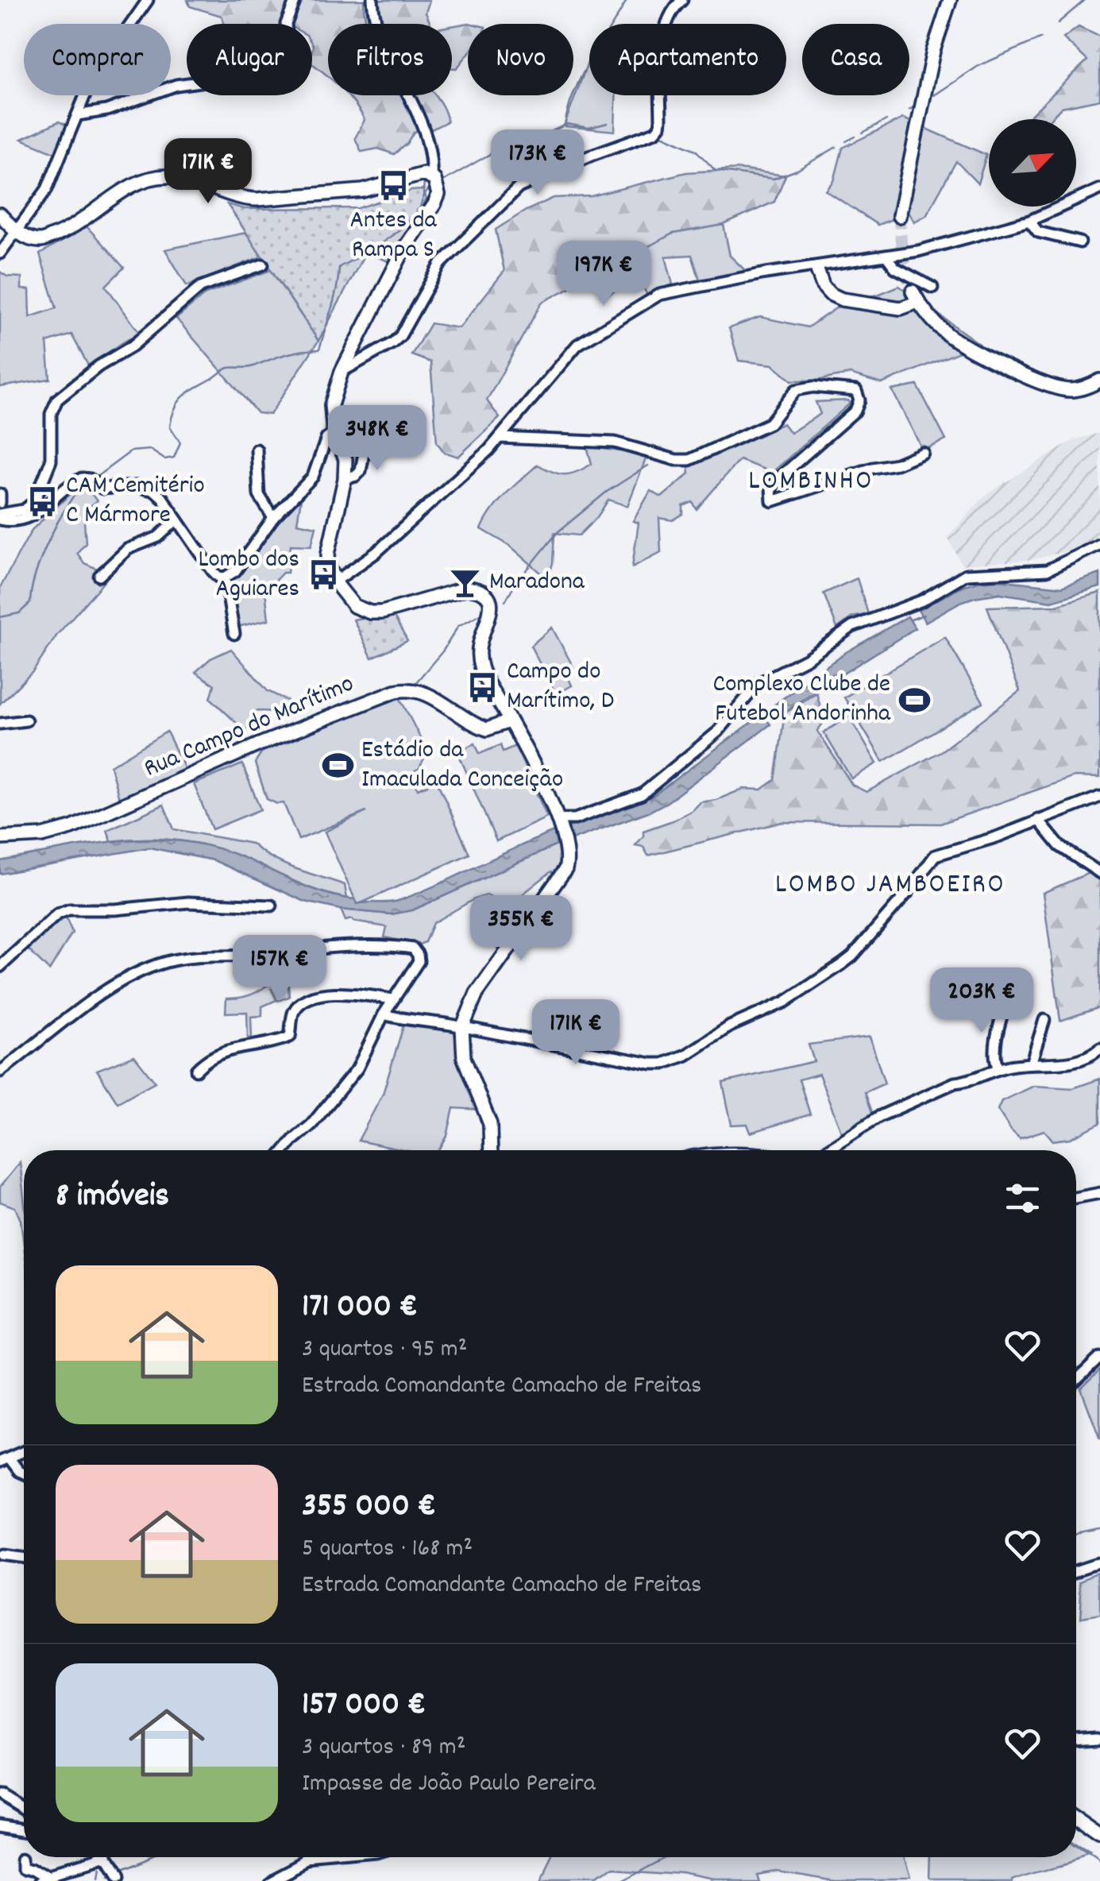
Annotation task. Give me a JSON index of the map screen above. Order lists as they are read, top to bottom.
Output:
{
  "streets": {
    "main road": ["Rua Campo do Marítimo"]
  },
  "districts": ["LOMBINHO", "LOMBO JAMBOEIRO"],
  "places": {
    "bus stop": [
      "Antes da Rampa S",
      "CAM Cemitério C Mármore",
      "Lombo dos Aguiares",
      "Campo do Marítimo, D"
    ],
    "bar": ["Maradona"],
    "sports": ["Complexo Clube de Futebol Andorinha", "Estádio da Imaculada Conceição"]
  },
  "north": "top right",
  "page": {
    "chip": [
      "Comprar",
      "Alugar",
      "Filtros",
      "Novo",
      "Apartamento",
      "Casa"
    ],
    "price": [
      "173K €",
      "171K €",
      "197K €",
      "348K €",
      "355K €",
      "157K €",
      "203K €",
      "171K €"
    ],
    "heading": "8 imóveis",
    "list": [
      {
        "name": "171 000 €",
        "note": "3 quartos · 95 m² · Estrada Comandante Camacho de Freitas"
      },
      {
        "name": "355 000 €",
        "note": "5 quartos · 168 m² · Estrada Comandante Camacho de Freitas"
      },
      {
        "name": "157 000 €",
        "note": "3 quartos · 89 m² · Impasse de João Paulo Pereira"
      }
    ]
  }
}
